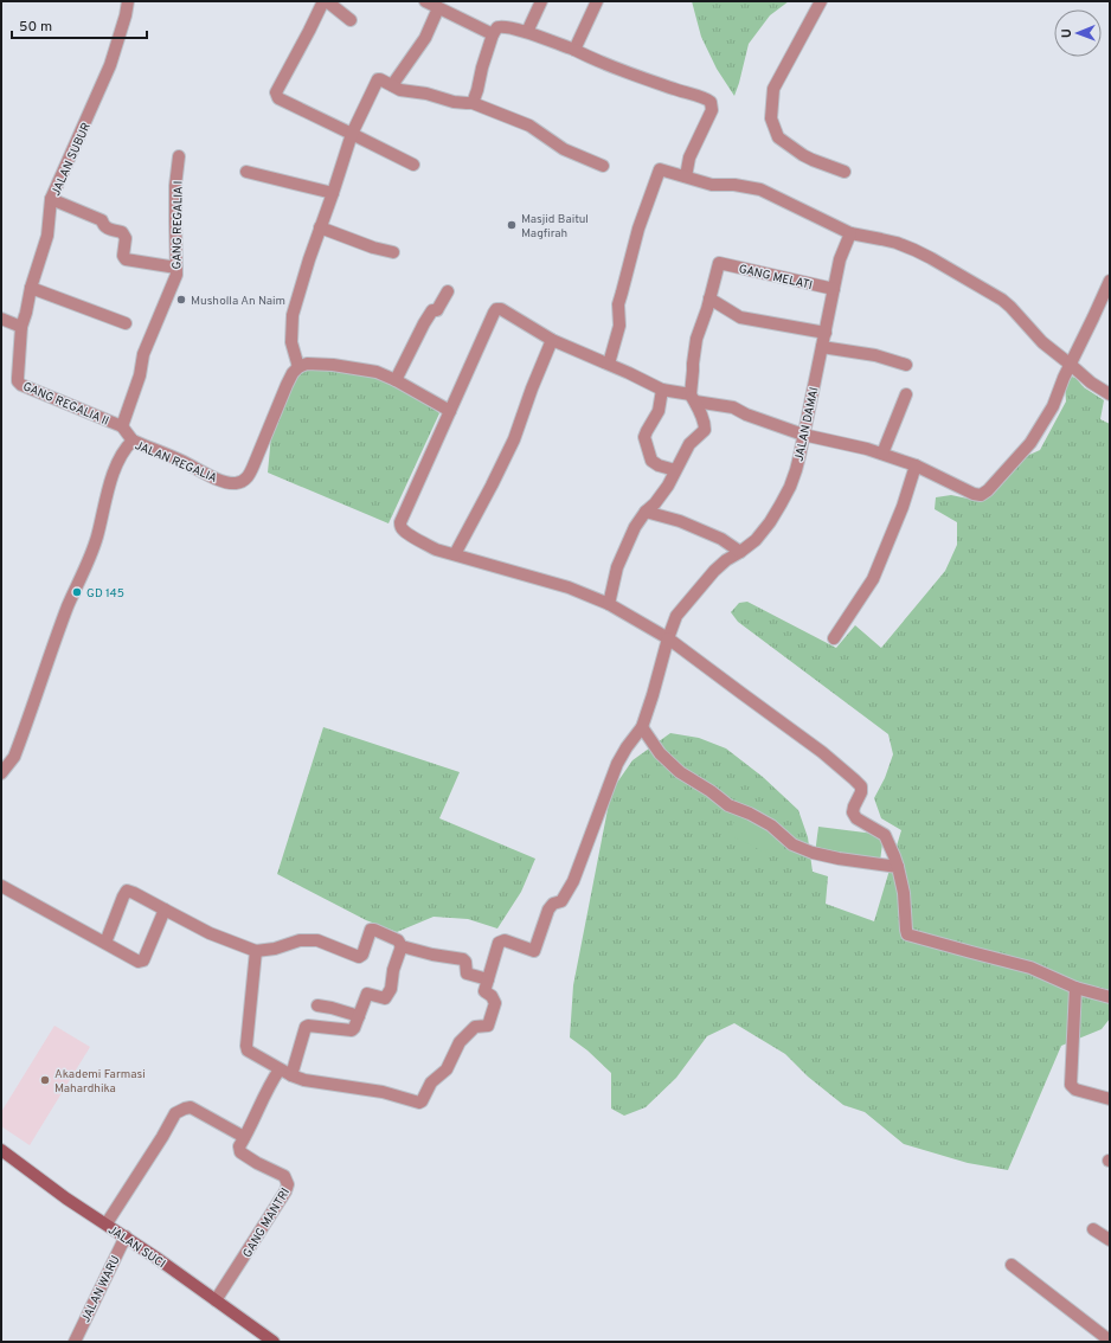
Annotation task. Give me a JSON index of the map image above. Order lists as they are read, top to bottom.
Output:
{
  "streets": {
    "street": [
      "JALAN SUBUR",
      "GANG REGALIA I",
      "GANG MELATI",
      "GANG REGALIA II",
      "JALAN DAMAI",
      "JALAN REGALIA",
      "GANG MANTRI",
      "JALAN SUCI",
      "JALAN WARU"
    ]
  },
  "crossings": [
    ["JALAN SUBUR", "GANG REGALIA II"],
    ["GANG REGALIA I", "GANG REGALIA II"],
    ["GANG MELATI", "JALAN DAMAI"],
    ["GANG REGALIA II", "JALAN REGALIA"],
    ["GANG MANTRI", "JALAN SUCI"],
    ["JALAN SUCI", "JALAN WARU"]
  ],
  "places": [
    "Masjid Baitul Magfirah",
    "Musholla An Naim",
    "GD 145",
    "Akademi Farmasi Mahardhika"
  ],
  "scale_bar": "50 m",
  "north": "left"
}
